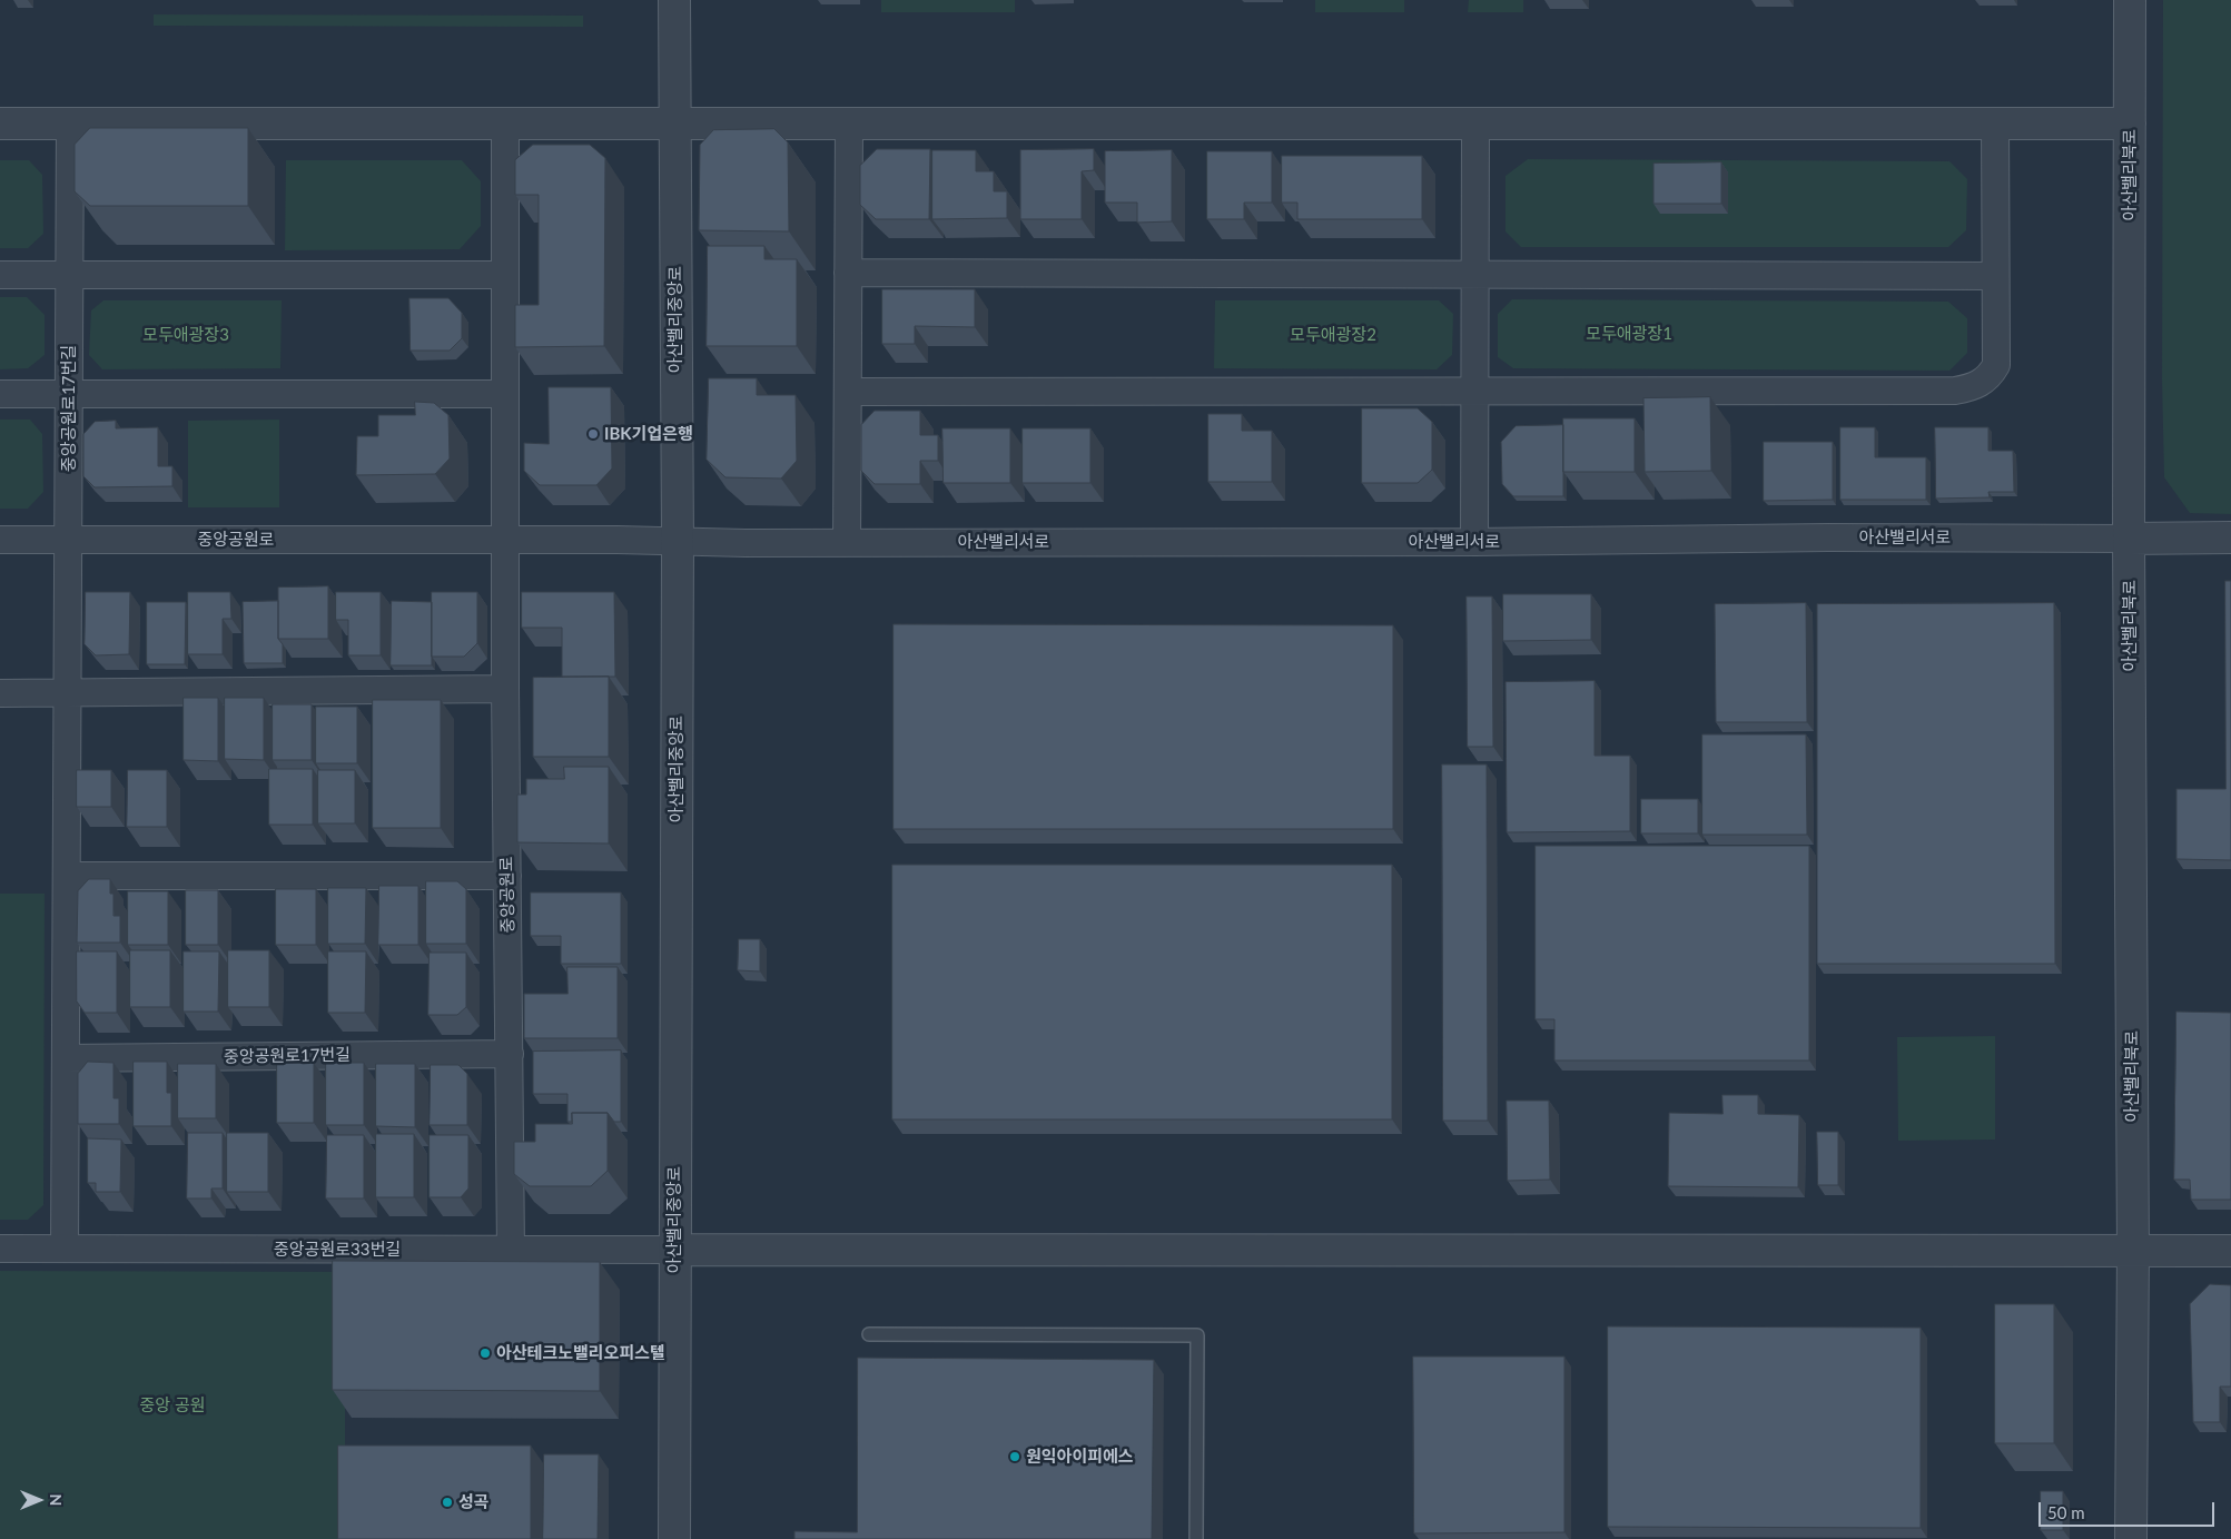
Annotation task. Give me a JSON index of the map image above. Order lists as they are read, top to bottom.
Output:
{
  "streets": {
    "street": [
      "아산밸리북로",
      "아산밸리중앙로",
      "중앙공원로17번길",
      "아산밸리서로",
      "중앙공원로",
      "중앙공원로33번길"
    ]
  },
  "crossings": [
    ["아산밸리북로", "아산밸리서로"],
    ["아산밸리중앙로", "아산밸리서로"],
    ["아산밸리중앙로", "중앙공원로"],
    ["아산밸리중앙로", "중앙공원로33번길"],
    ["중앙공원로17번길", "중앙공원로"],
    ["중앙공원로17번길", "중앙공원로33번길"],
    ["아산밸리서로", "중앙공원로"],
    ["중앙공원로", "중앙공원로33번길"]
  ],
  "parks": [
    "모두애광장1",
    "모두애광장3",
    "모두애광장2",
    "중앙 공원"
  ],
  "places": [
    "IBK기업은행",
    "아산테크노밸리오피스텔",
    "원익아이피에스",
    "성곡"
  ],
  "scale_bar": "50 m",
  "north": "right"
}
